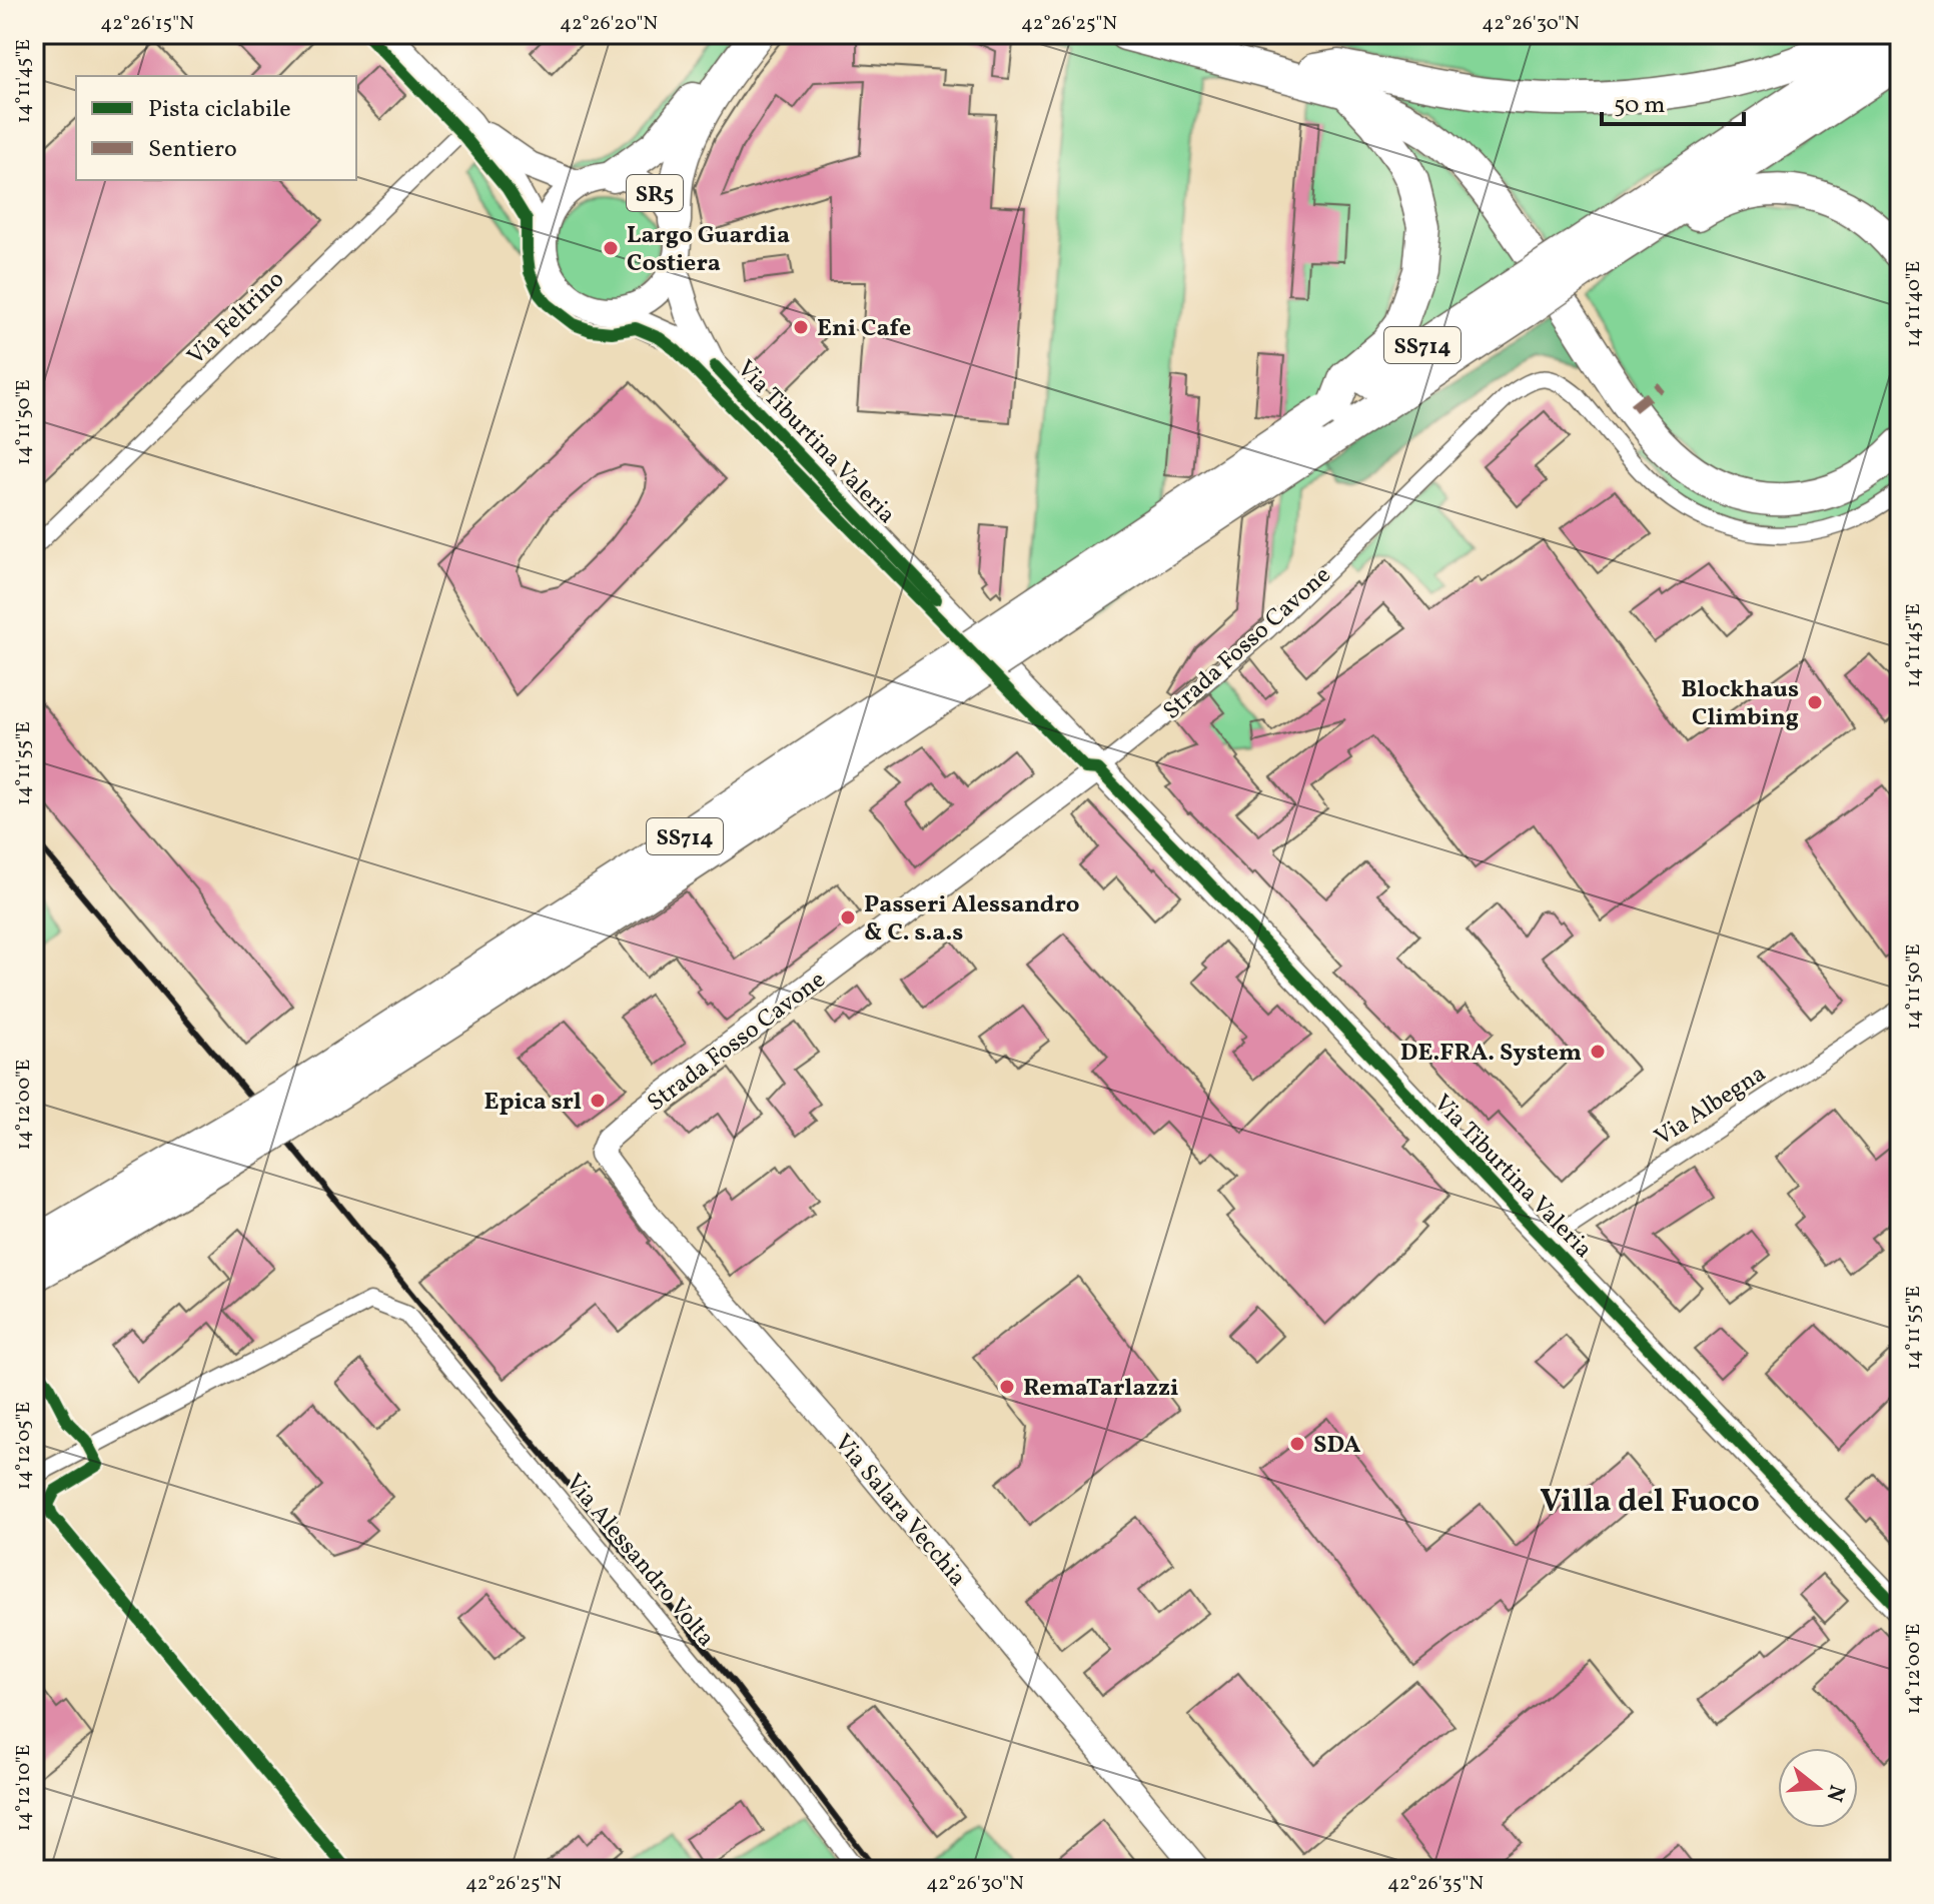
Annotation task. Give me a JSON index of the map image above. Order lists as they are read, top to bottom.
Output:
{
  "streets": {
    "highway": ["SS714"],
    "main road": ["SR5", "Via Tiburtina Valeria"],
    "street": [
      "Via Feltrino",
      "Strada Fosso Cavone",
      "Via Albegna",
      "Via Salara Vecchia",
      "Via Alessandro Volta"
    ]
  },
  "crossings": [
    ["SR5", "Via Feltrino"],
    ["SR5", "Via Tiburtina Valeria"],
    ["Via Tiburtina Valeria", "Strada Fosso Cavone"],
    ["Via Tiburtina Valeria", "Via Albegna"],
    ["Strada Fosso Cavone", "Via Salara Vecchia"]
  ],
  "districts": ["Villa del Fuoco"],
  "places": [
    "Largo Guardia Costiera",
    "Eni Cafe",
    "Blockhaus Climbing",
    "Passeri Alessandro & C. s.a.s",
    "DE.FRA. System",
    "Epica srl",
    "RemaTarlazzi",
    "SDA"
  ],
  "legend": ["Pista ciclabile", "Sentiero"],
  "scale_bar": "50 m",
  "north": "right",
  "coordinates": [
    "42°26'15\"N",
    "42°26'20\"N",
    "42°26'25\"N",
    "42°26'30\"N",
    "14°11'45\"E",
    "14°11'40\"E",
    "14°11'50\"E",
    "14°11'55\"E",
    "14°12'00\"E",
    "14°12'05\"E",
    "14°12'10\"E",
    "42°26'35\"N"
  ]
}
